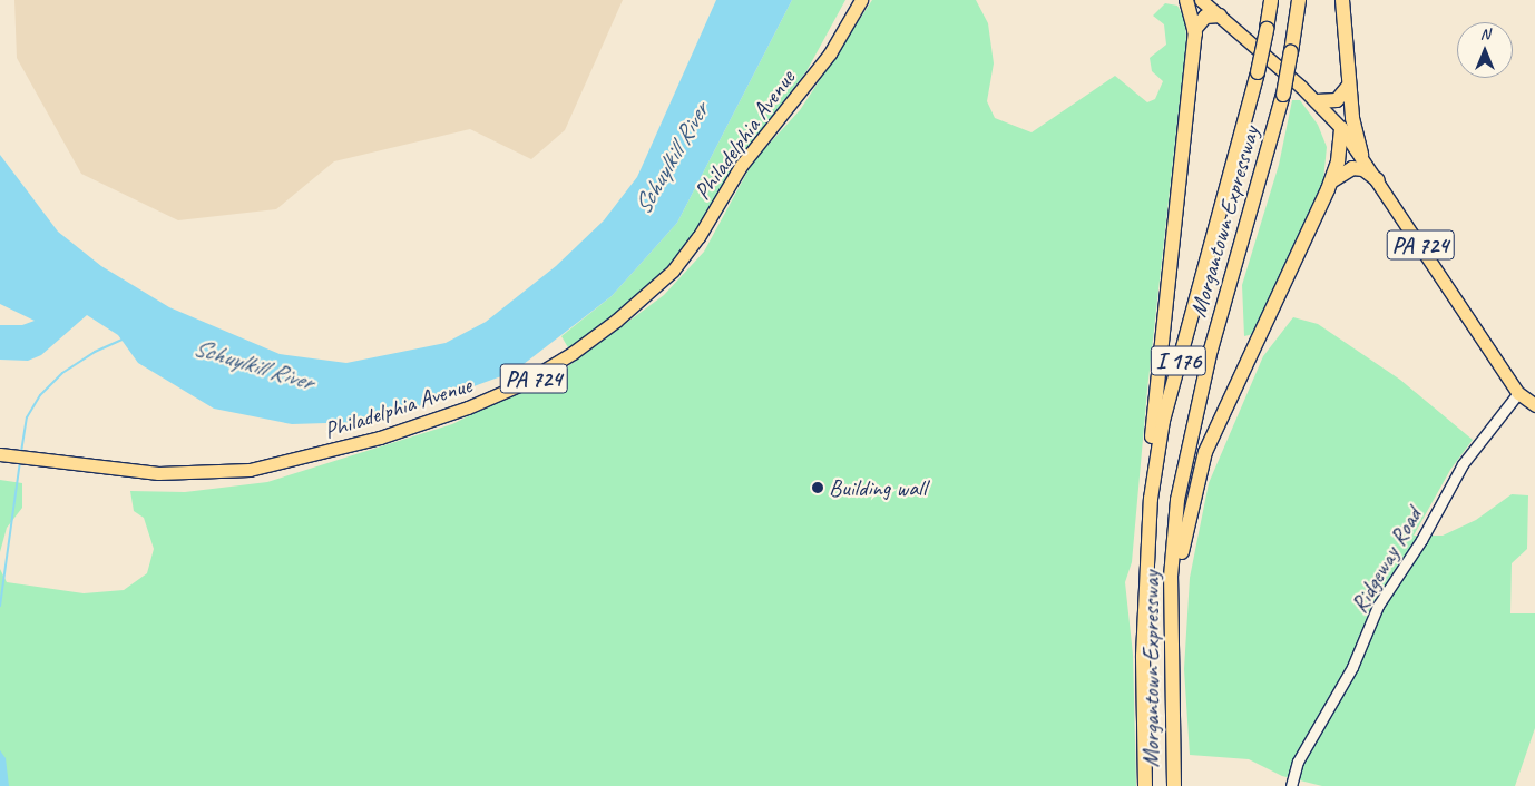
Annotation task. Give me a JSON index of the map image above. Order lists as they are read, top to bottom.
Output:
{
  "streets": {
    "highway": ["Morgantown Expressway", "I 176"],
    "main road": ["Philadelphia Avenue", "PA 724"],
    "street": ["Ridgeway Road"]
  },
  "crossings": [
    ["PA 724", "Ridgeway Road"]
  ],
  "water": ["Schuylkill River"],
  "places": ["Building wall"],
  "north": "top"
}
